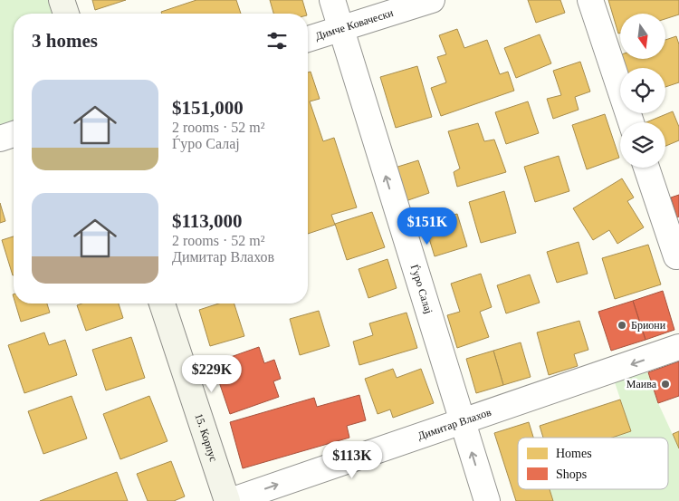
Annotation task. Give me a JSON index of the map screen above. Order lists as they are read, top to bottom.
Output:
{
  "streets": {
    "street": [
      "Димче Ковачески",
      "Ѓуро Салај",
      "Димитар Влахов",
      "15. Корпус"
    ]
  },
  "crossings": [
    ["Димче Ковачески", "Ѓуро Салај"],
    ["Ѓуро Салај", "Димитар Влахов"],
    ["Димитар Влахов", "15. Корпус"]
  ],
  "one_way": ["Ѓуро Салај"],
  "places": ["Бриони", "Маива"],
  "legend": ["Homes", "Shops"],
  "north": "bottom",
  "page": {
    "heading": "3 homes",
    "list": [
      {
        "name": "$151,000",
        "note": "2 rooms · 52 m² · Ѓуро Салај"
      },
      {
        "name": "$113,000",
        "note": "2 rooms · 52 m² · Димитар Влахов"
      }
    ],
    "price": ["$151K", "$229K", "$113K"]
  }
}
